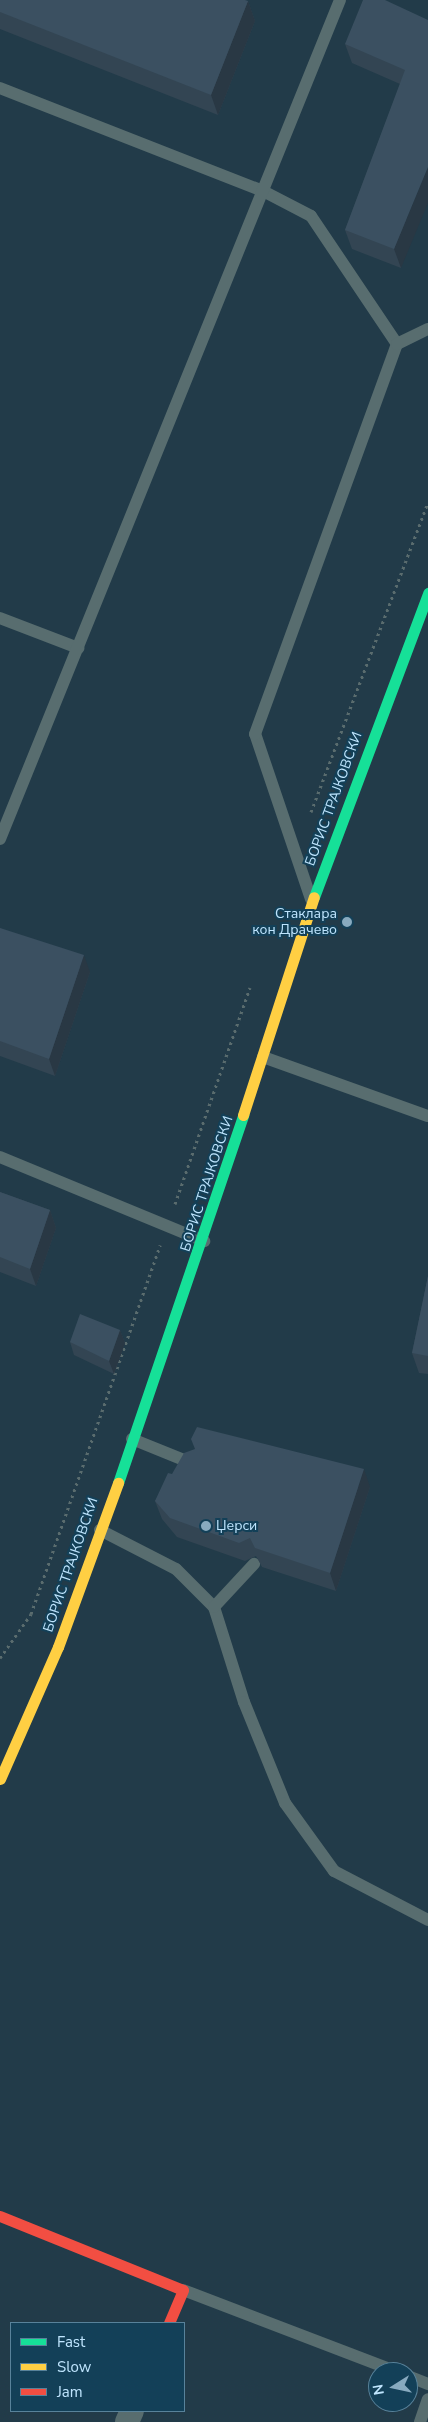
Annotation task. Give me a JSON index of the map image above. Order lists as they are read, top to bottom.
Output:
{
  "streets": {
    "main road": ["БОРИС ТРАЈКОВСКИ"]
  },
  "places": ["Стаклара кон Драчево", "Џерси"],
  "legend": ["Fast", "Slow", "Jam"],
  "north": "left"
}
